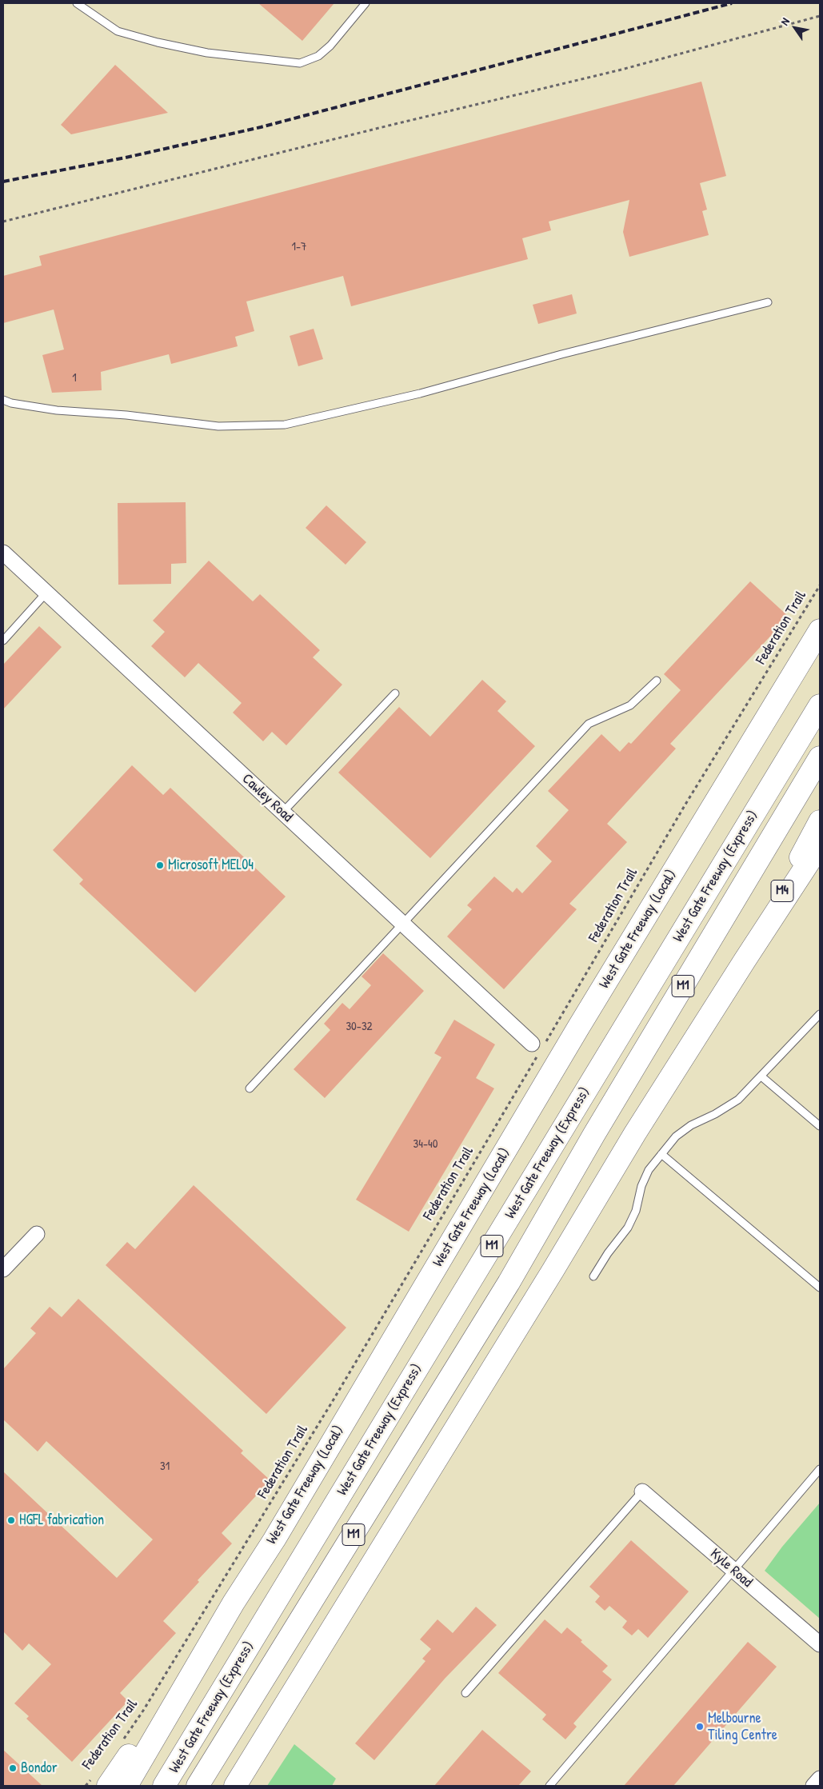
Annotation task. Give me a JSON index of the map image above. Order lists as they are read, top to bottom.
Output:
{
  "streets": {
    "highway": [
      "West Gate Freeway (Express)",
      "M4",
      "West Gate Freeway (Local)",
      "M1"
    ],
    "street": ["Cawley Road", "Kyle Road"],
    "path": ["Federation Trail"]
  },
  "crossings": [
    ["Federation Trail", "Cawley Road"],
    ["M4", "M1"]
  ],
  "places": [
    "Microsoft MEL04",
    "HGFL fabrication",
    "Melbourne Tiling Centre",
    "Bondor"
  ],
  "house_numbers": [
    "1-7",
    "1",
    "30-32",
    "34-40",
    "31"
  ],
  "north": "top left"
}
